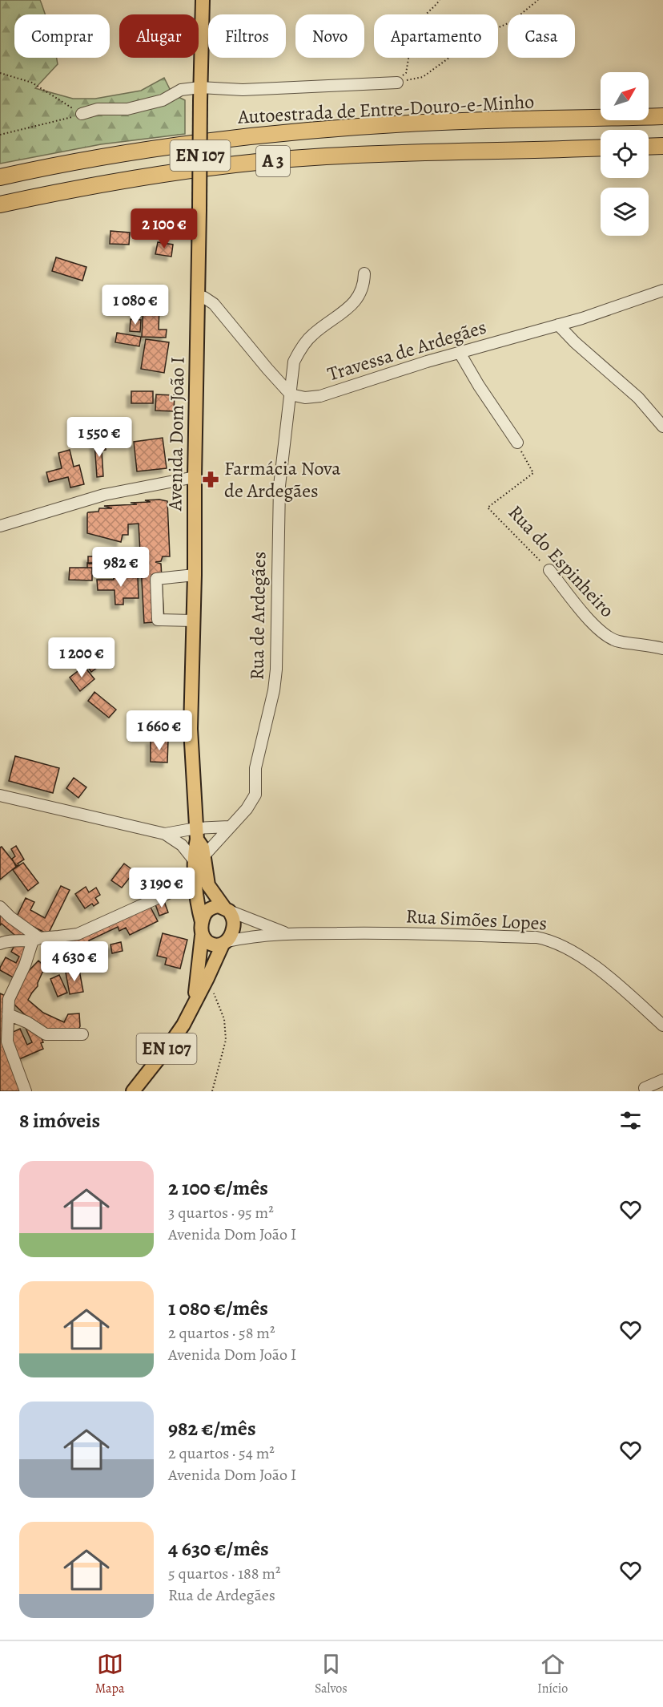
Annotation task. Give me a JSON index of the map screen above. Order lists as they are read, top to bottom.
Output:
{
  "streets": {
    "highway": ["Autoestrada de Entre-Douro-e-Minho", "A 3"],
    "main road": ["EN 107", "Avenida Dom João I"],
    "street": [
      "Travessa de Ardegães",
      "Rua do Espinheiro",
      "Rua de Ardegães",
      "Rua Simões Lopes"
    ]
  },
  "crossings": [
    ["EN 107", "Avenida Dom João I"],
    ["EN 107", "Rua Simões Lopes"],
    ["Travessa de Ardegães", "Rua de Ardegães"],
    ["Avenida Dom João I", "Rua de Ardegães"],
    ["Avenida Dom João I", "Rua Simões Lopes"]
  ],
  "places": {
    "pharmacy": ["Farmácia Nova de Ardegães"]
  },
  "north": "top right",
  "page": {
    "chip": [
      "Comprar",
      "Alugar",
      "Filtros",
      "Novo",
      "Apartamento",
      "Casa"
    ],
    "price": [
      "2 100 €",
      "1 080 €",
      "1 550 €",
      "982 €",
      "1 200 €",
      "1 660 €",
      "3 190 €",
      "4 630 €"
    ],
    "heading": "8 imóveis",
    "list": [
      {
        "name": "2 100 €/mês",
        "note": "3 quartos · 95 m² · Avenida Dom João I"
      },
      {
        "name": "1 080 €/mês",
        "note": "2 quartos · 58 m² · Avenida Dom João I"
      },
      {
        "name": "982 €/mês",
        "note": "2 quartos · 54 m² · Avenida Dom João I"
      },
      {
        "name": "4 630 €/mês",
        "note": "5 quartos · 188 m² · Rua de Ardegães"
      }
    ],
    "tabs": ["Mapa", "Salvos", "Início"]
  }
}
